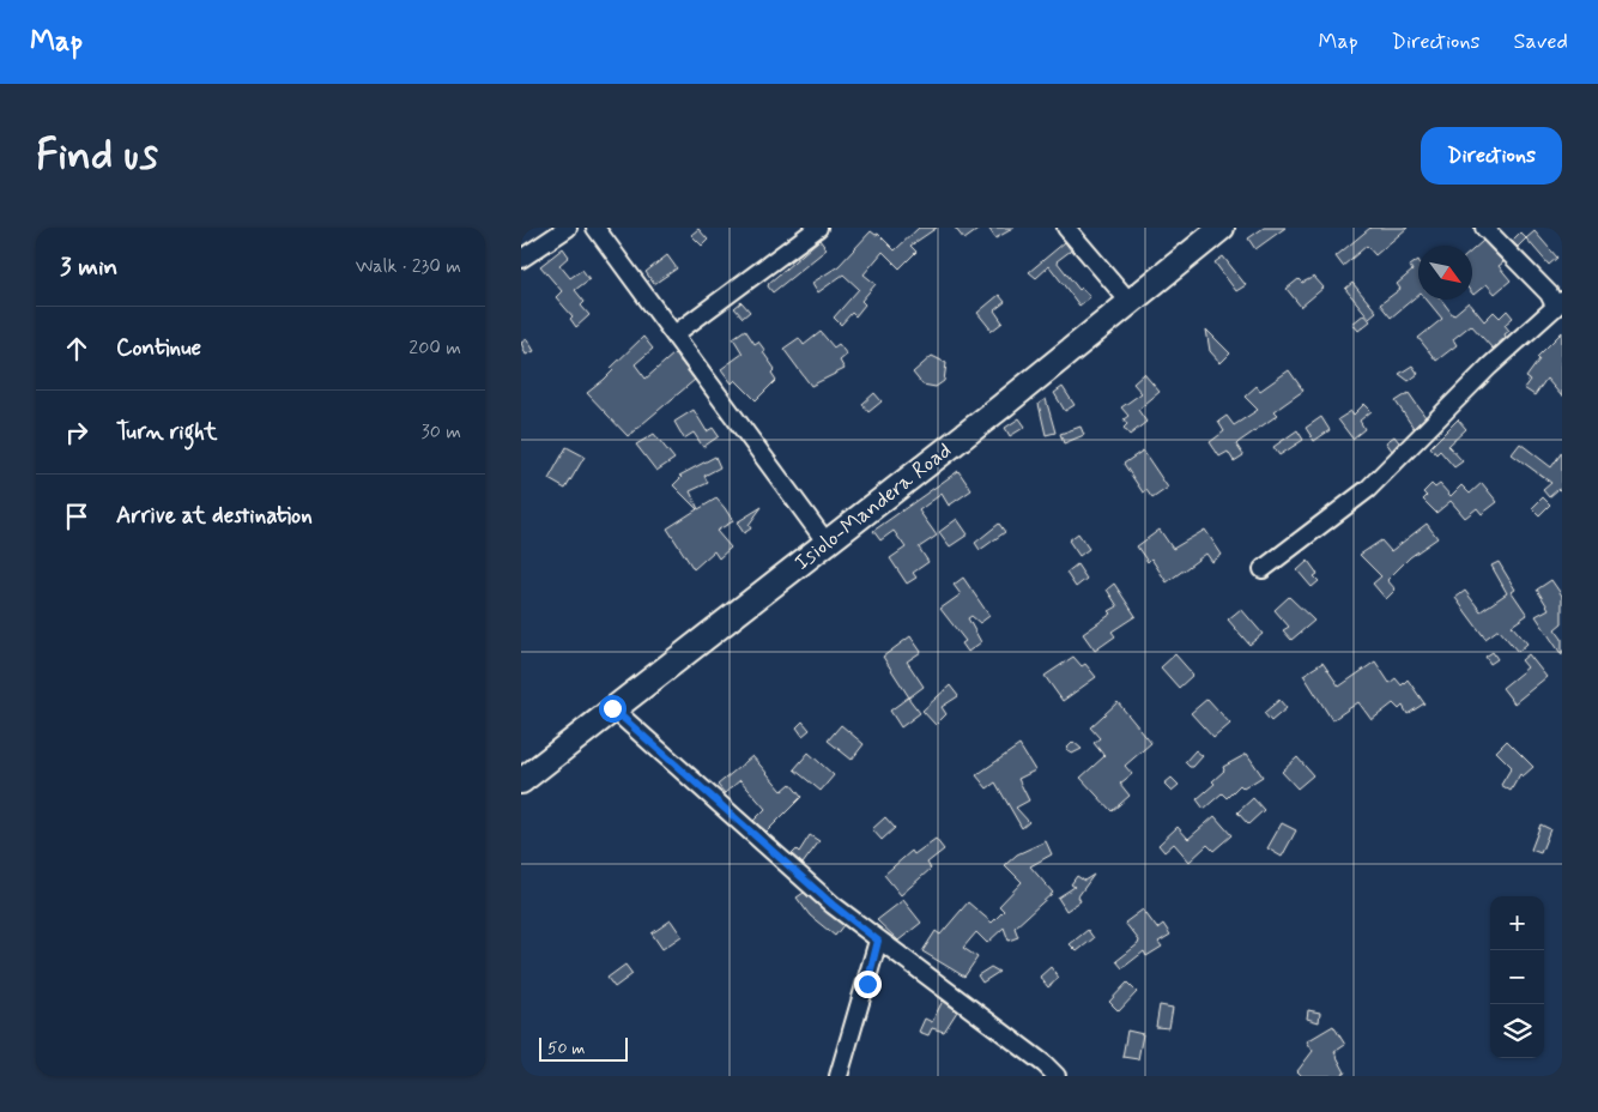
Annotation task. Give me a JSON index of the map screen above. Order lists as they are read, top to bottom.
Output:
{
  "streets": {
    "highway": ["Isiolo-Mandera Road"]
  },
  "scale_bar": "50 m",
  "north": "bottom right",
  "page": {
    "header": "Map",
    "nav": ["Map", "Directions", "Saved"],
    "buttons": "Directions",
    "title": "Find us",
    "heading": ["3 min", "Walk · 230 m"],
    "list": [
      ["Continue", "200 m"],
      ["Turn right", "30 m"],
      "Arrive at destination"
    ],
    "map_buttons": ["+", "−"],
    "scale": "50 m"
  }
}
